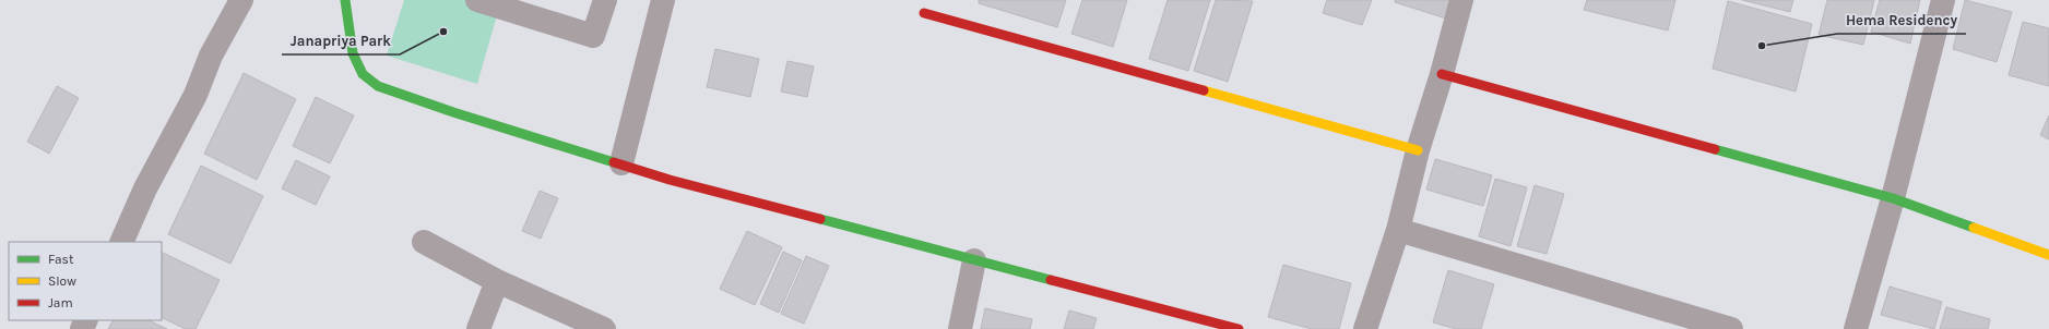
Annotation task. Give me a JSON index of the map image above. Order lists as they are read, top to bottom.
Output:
{
  "places": ["Janapriya Park", "Hema Residency"],
  "legend": ["Fast", "Slow", "Jam"]
}
